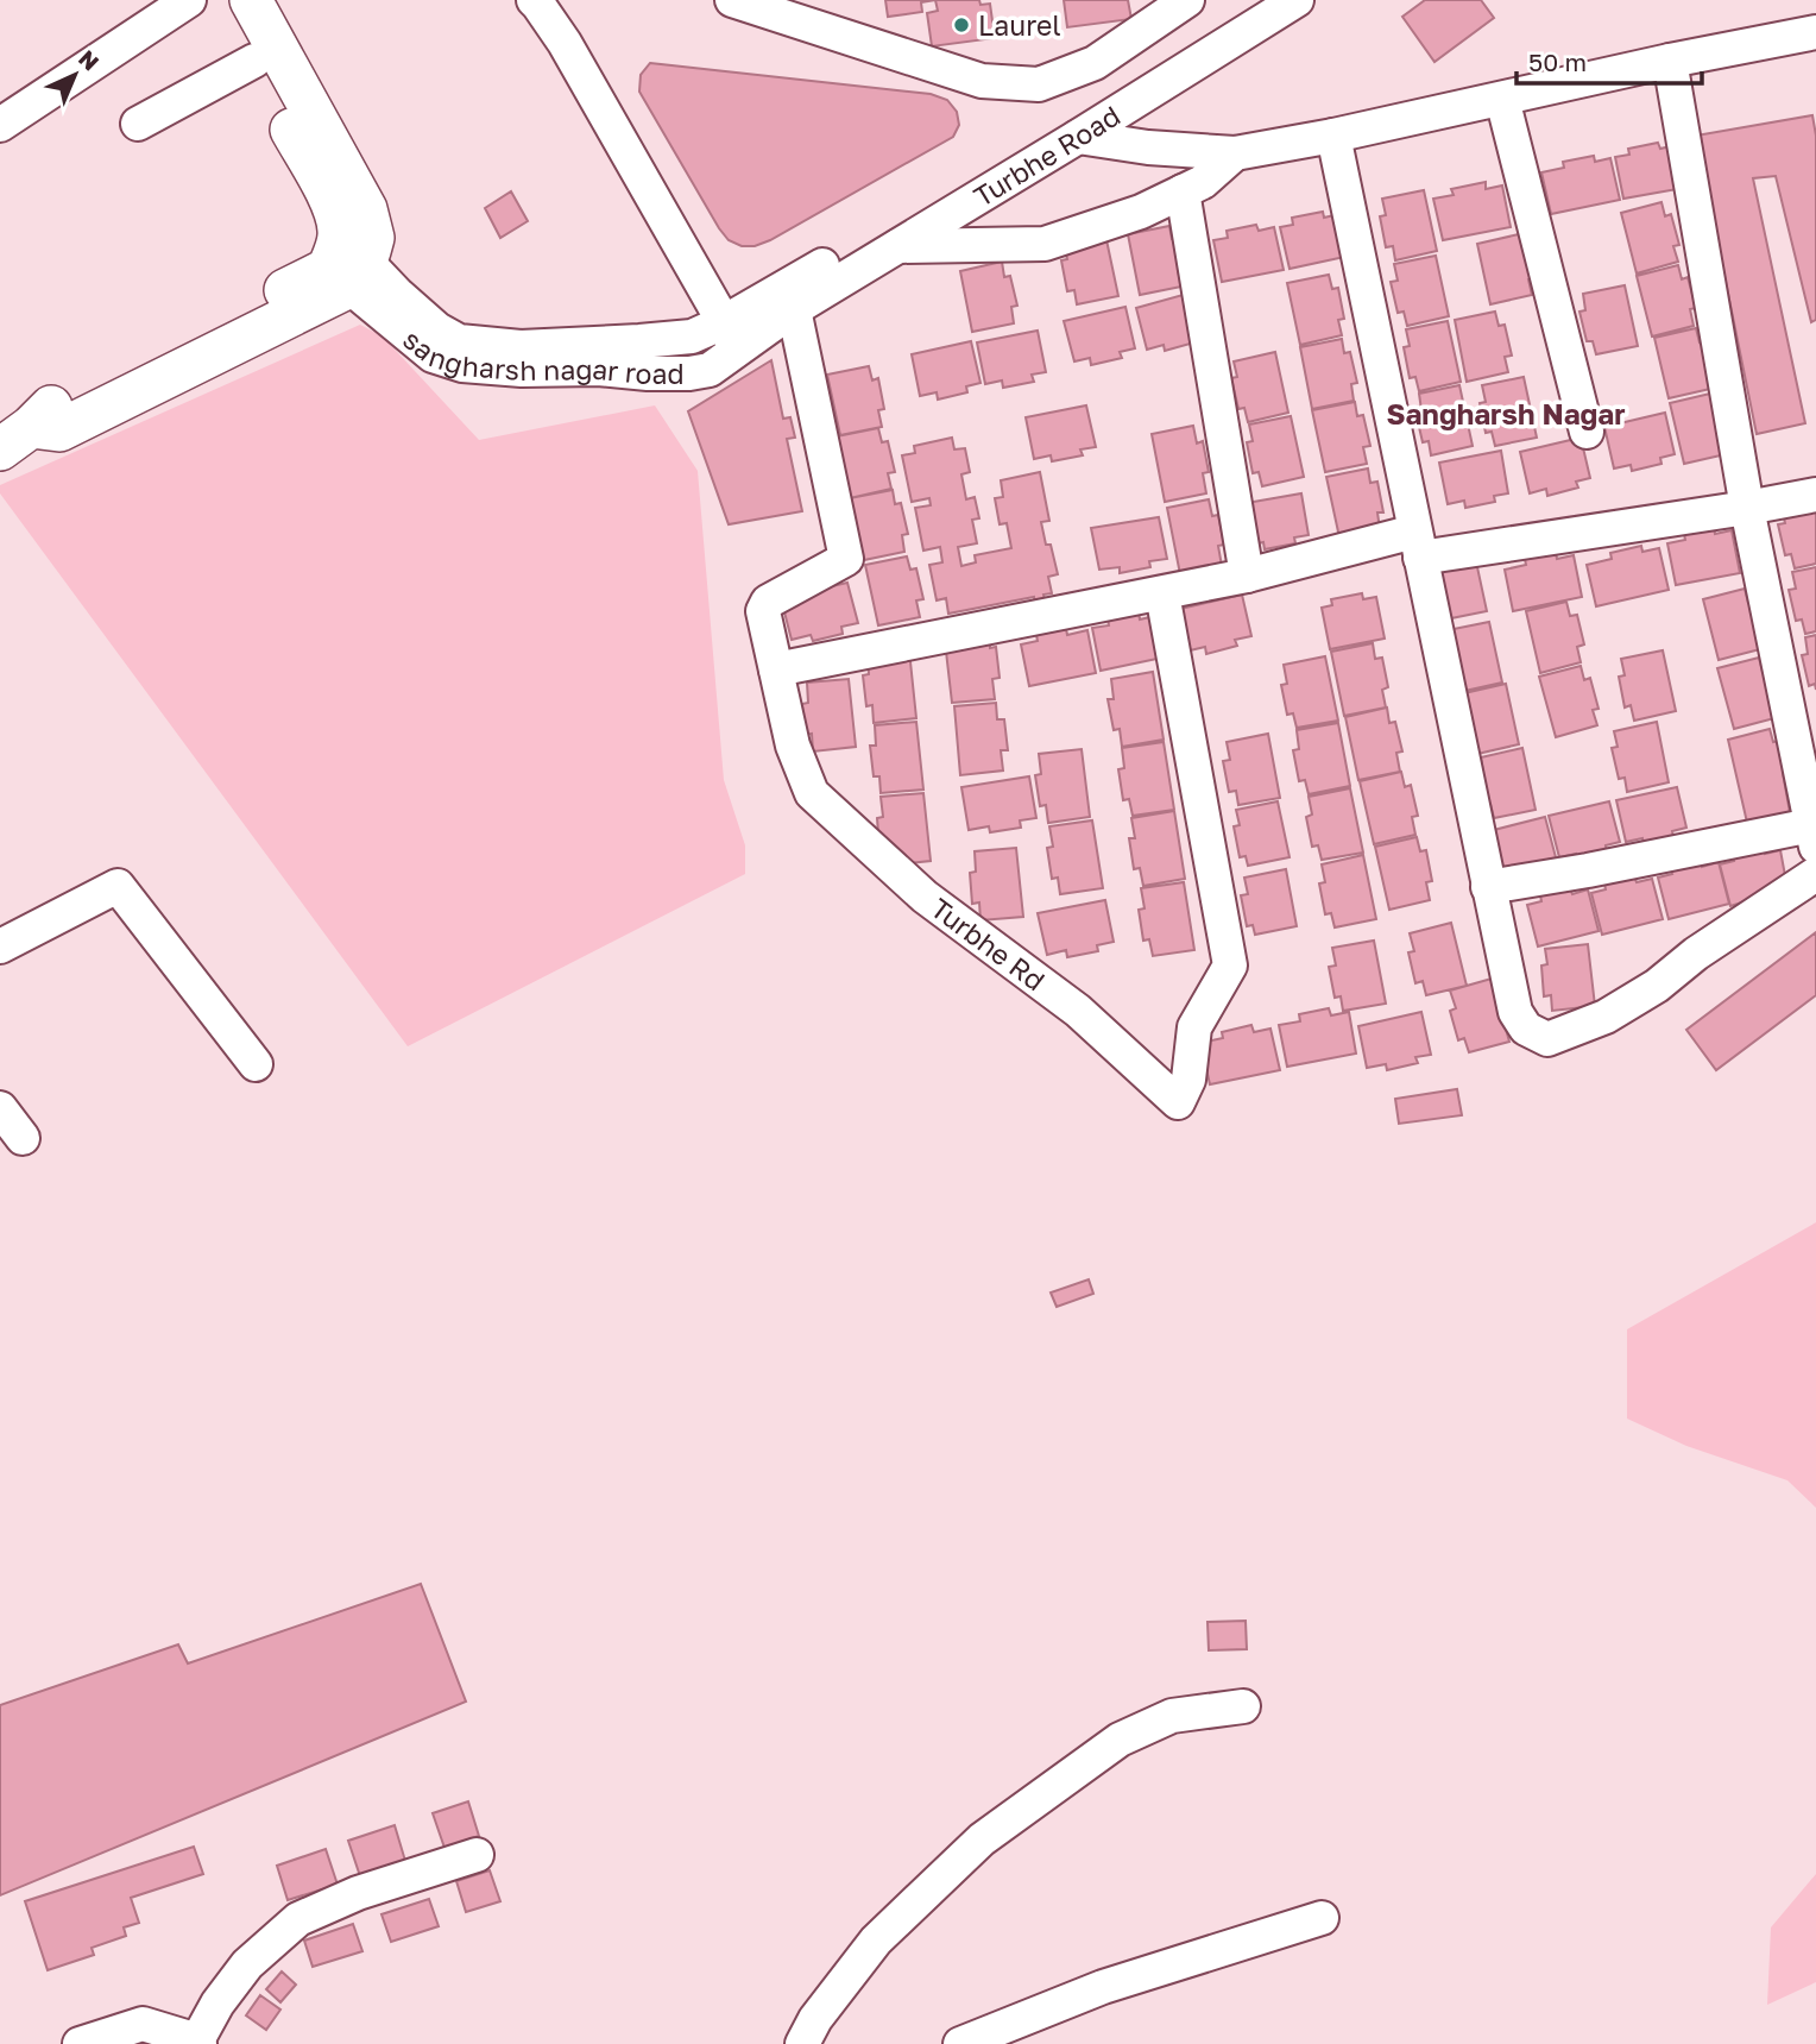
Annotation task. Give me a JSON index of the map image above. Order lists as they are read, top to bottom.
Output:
{
  "streets": {
    "street": ["Turbhe Road", "Turbhe Rd"]
  },
  "crossings": [
    ["Turbhe Road", "Turbhe Rd"]
  ],
  "districts": ["Sangharsh Nagar"],
  "places": ["Laurel"],
  "scale_bar": "50 m",
  "north": "top right"
}
